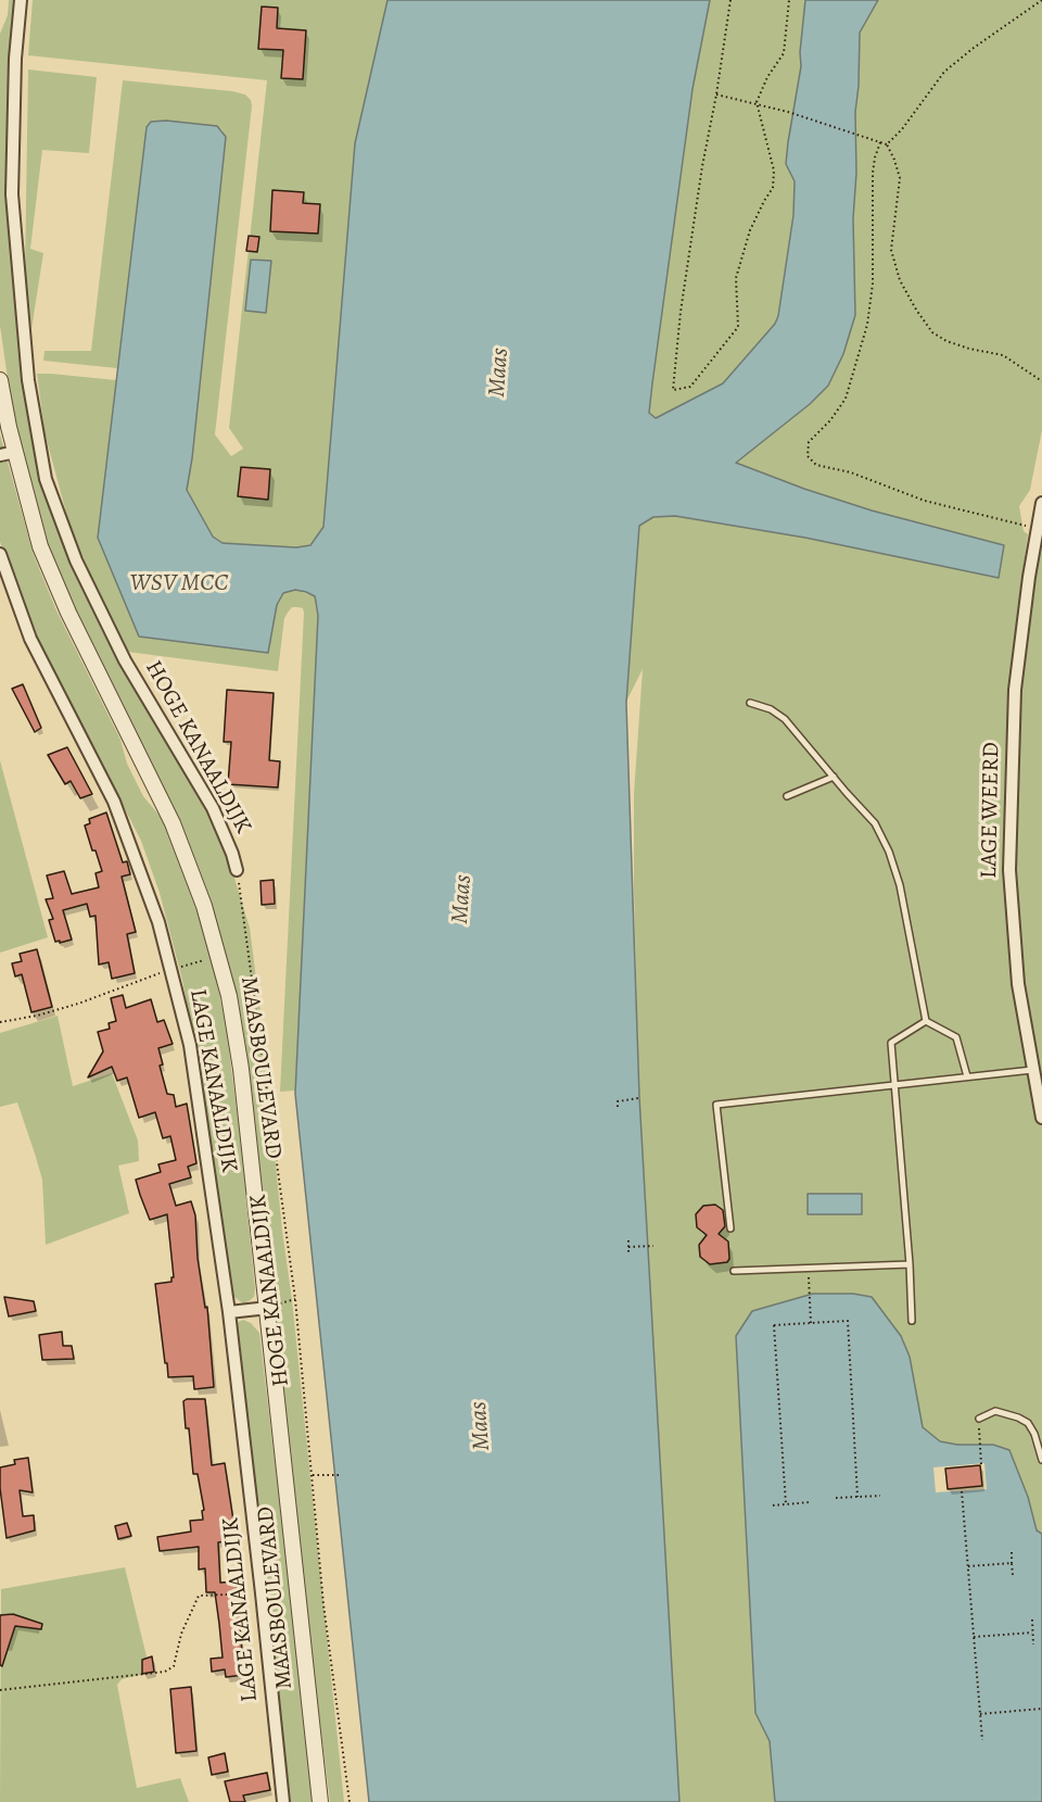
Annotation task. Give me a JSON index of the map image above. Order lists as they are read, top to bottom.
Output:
{
  "streets": {
    "street": [
      "HOGE KANAALDIJK",
      "LAGE WEERD",
      "MAASBOULEVARD",
      "LAGE KANAALDIJK"
    ]
  },
  "water": ["Maas", "WSV MCC"]
}
